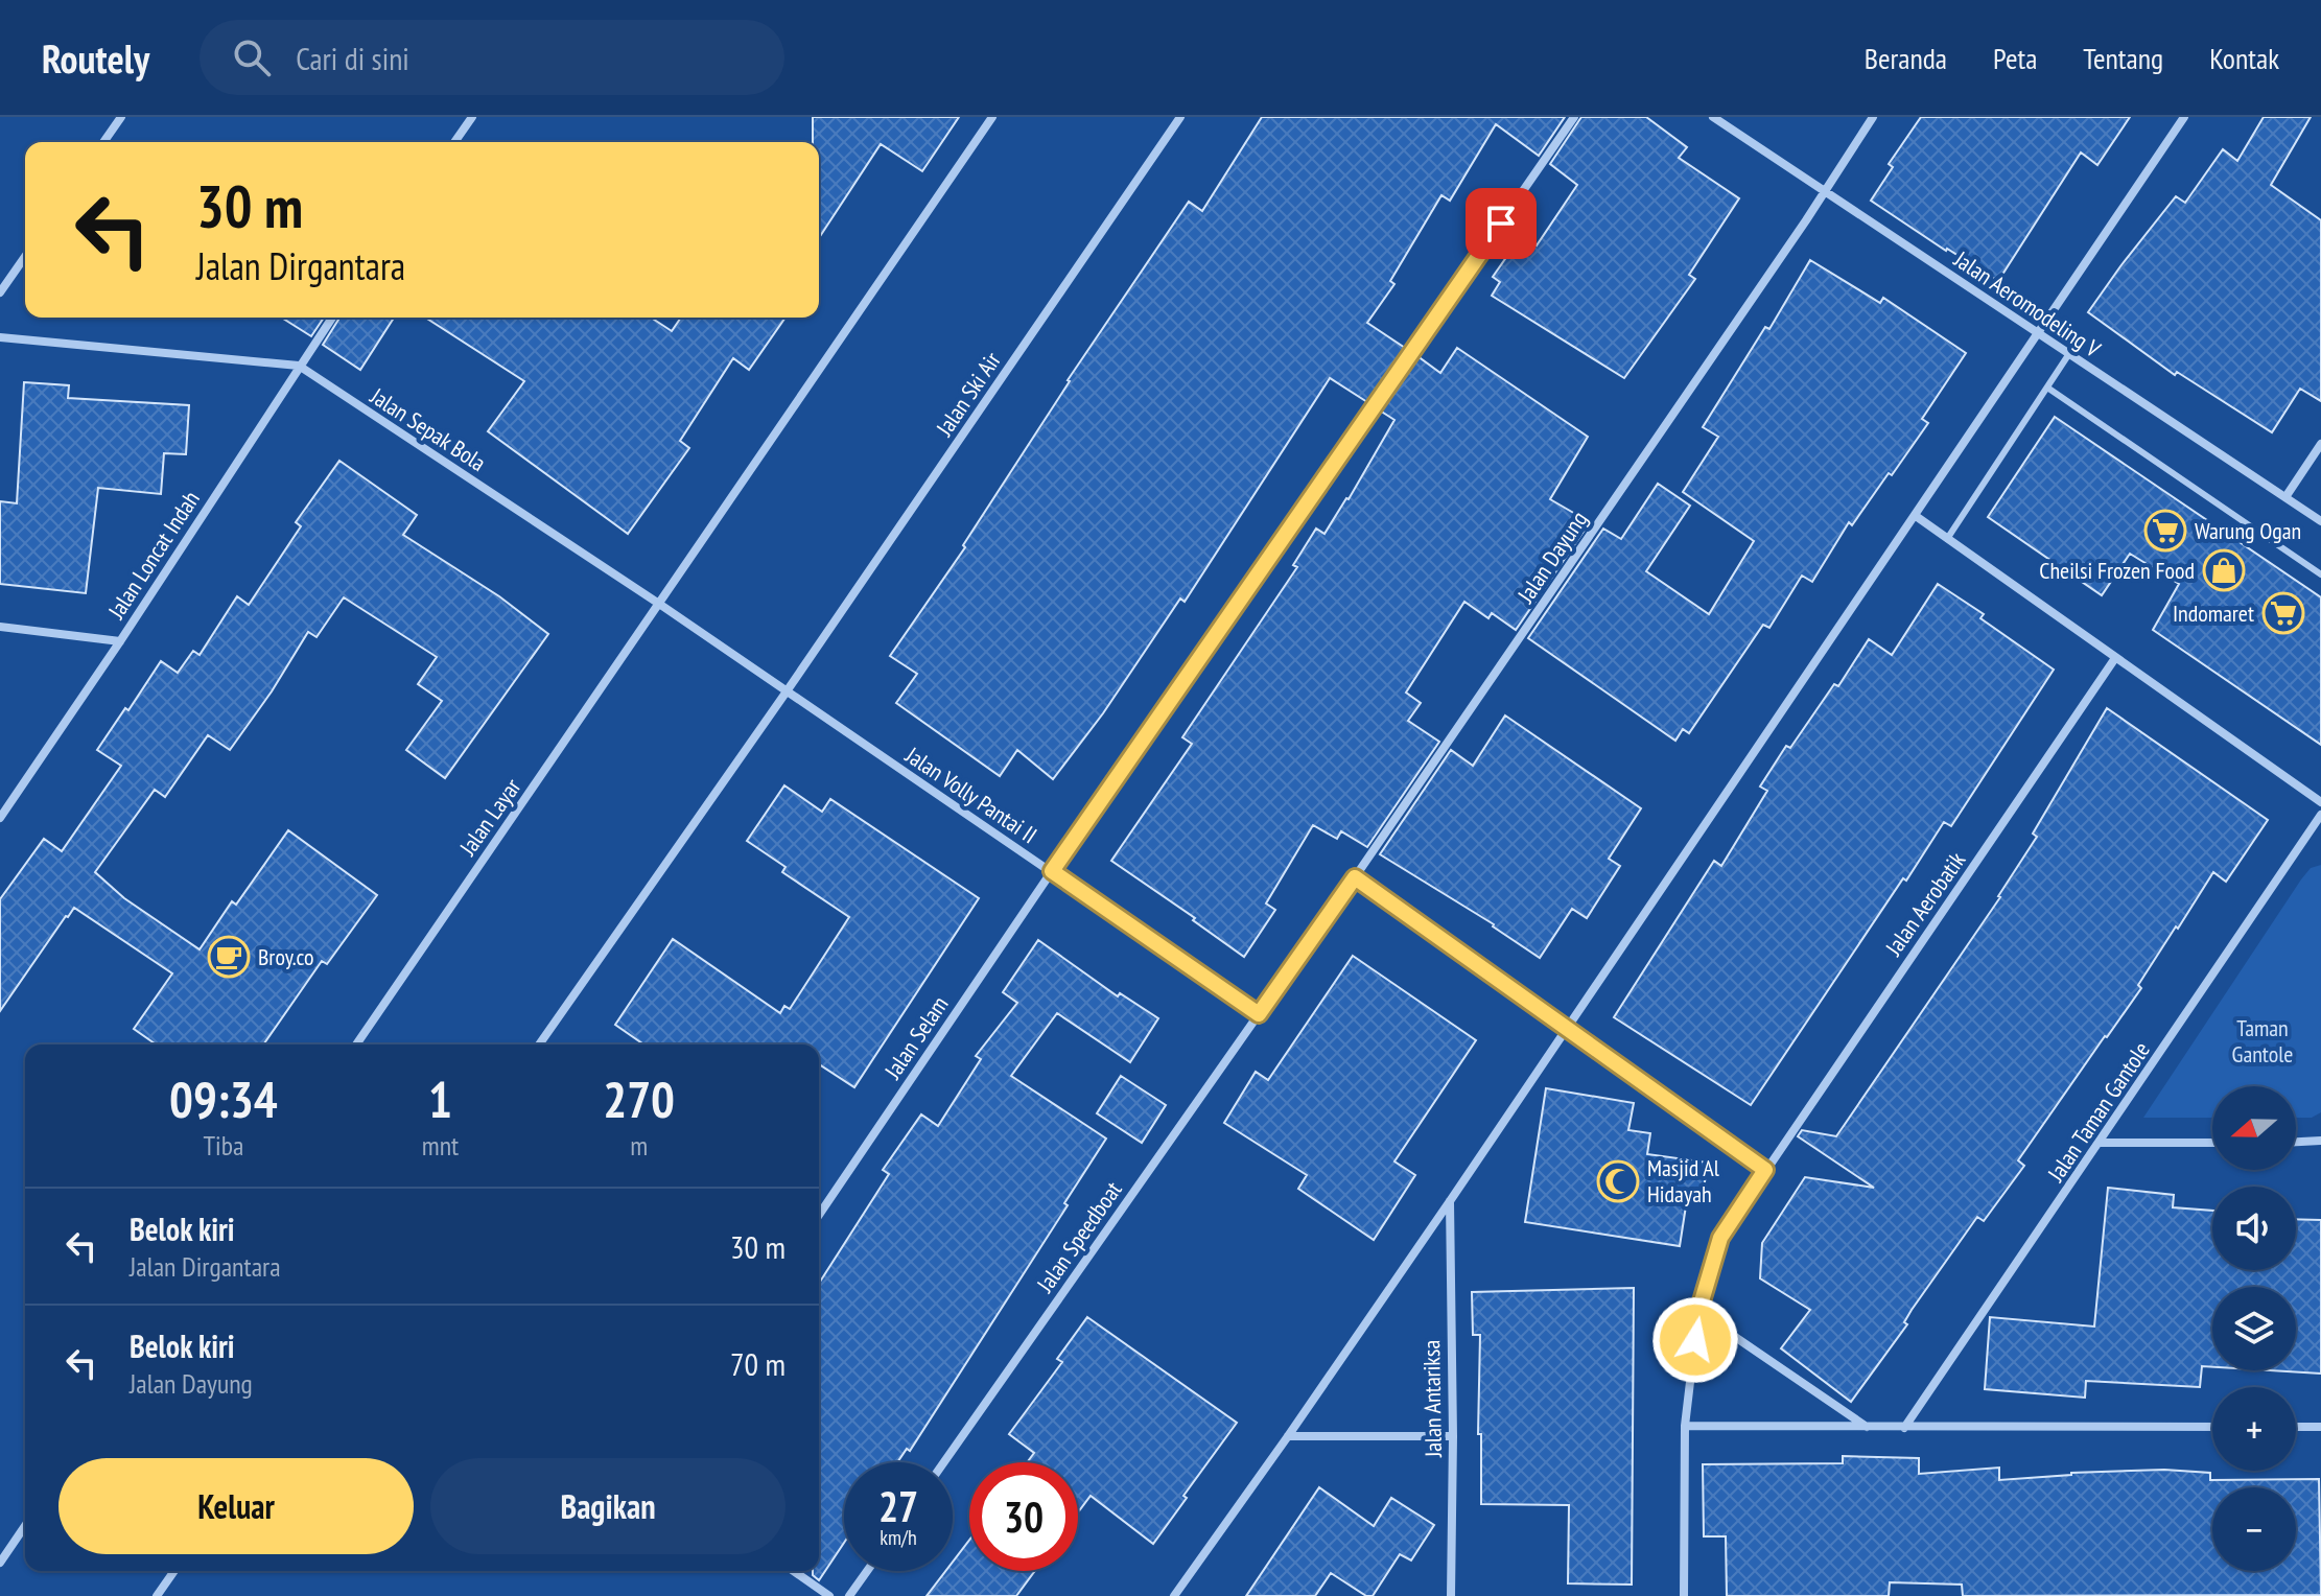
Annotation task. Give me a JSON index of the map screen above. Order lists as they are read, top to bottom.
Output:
{
  "streets": {
    "street": [
      "Jalan Aeromodeling V",
      "Jalan Ski Air",
      "Jalan Sepak Bola",
      "Jalan Loncat Indah",
      "Jalan Dayung",
      "Jalan Volly Pantai II",
      "Jalan Layar",
      "Jalan Aerobatik",
      "Jalan Selam",
      "Jalan Taman Gantole",
      "Jalan Speedboat",
      "Jalan Antariksa"
    ]
  },
  "crossings": [
    ["Jalan Aeromodeling V", "Jalan Dayung"],
    ["Jalan Ski Air", "Jalan Sepak Bola"],
    ["Jalan Ski Air", "Jalan Volly Pantai II"],
    ["Jalan Sepak Bola", "Jalan Loncat Indah"],
    ["Jalan Sepak Bola", "Jalan Volly Pantai II"],
    ["Jalan Sepak Bola", "Jalan Layar"],
    ["Jalan Dayung", "Jalan Volly Pantai II"],
    ["Jalan Dayung", "Jalan Speedboat"],
    ["Jalan Volly Pantai II", "Jalan Selam"],
    ["Jalan Volly Pantai II", "Jalan Speedboat"]
  ],
  "parks": ["Taman Gantole"],
  "places": {
    "supermarket": ["Warung Ogan", "Indomaret"],
    "shop": ["Cheilsi Frozen Food"],
    "cafe": ["Broy.co"],
    "mosque": ["Masjid Al Hidayah"]
  },
  "north": "left",
  "page": {
    "header": "Routely",
    "search": "Cari di sini",
    "nav": [
      "Beranda",
      "Peta",
      "Tentang",
      "Kontak"
    ],
    "turn": ["30 m", "Jalan Dirgantara"],
    "eta": [
      "09:34",
      "Tiba",
      "1",
      "mnt",
      "270",
      "m"
    ],
    "map_buttons": ["+", "−"],
    "list": [
      {
        "name": "Belok kiri",
        "note": "Jalan Dirgantara",
        "value": "30 m"
      },
      {
        "name": "Belok kiri",
        "note": "Jalan Dayung",
        "value": "70 m"
      }
    ],
    "buttons": ["Keluar", "Bagikan"],
    "speed": "27 km/h",
    "limit": "30"
  }
}
